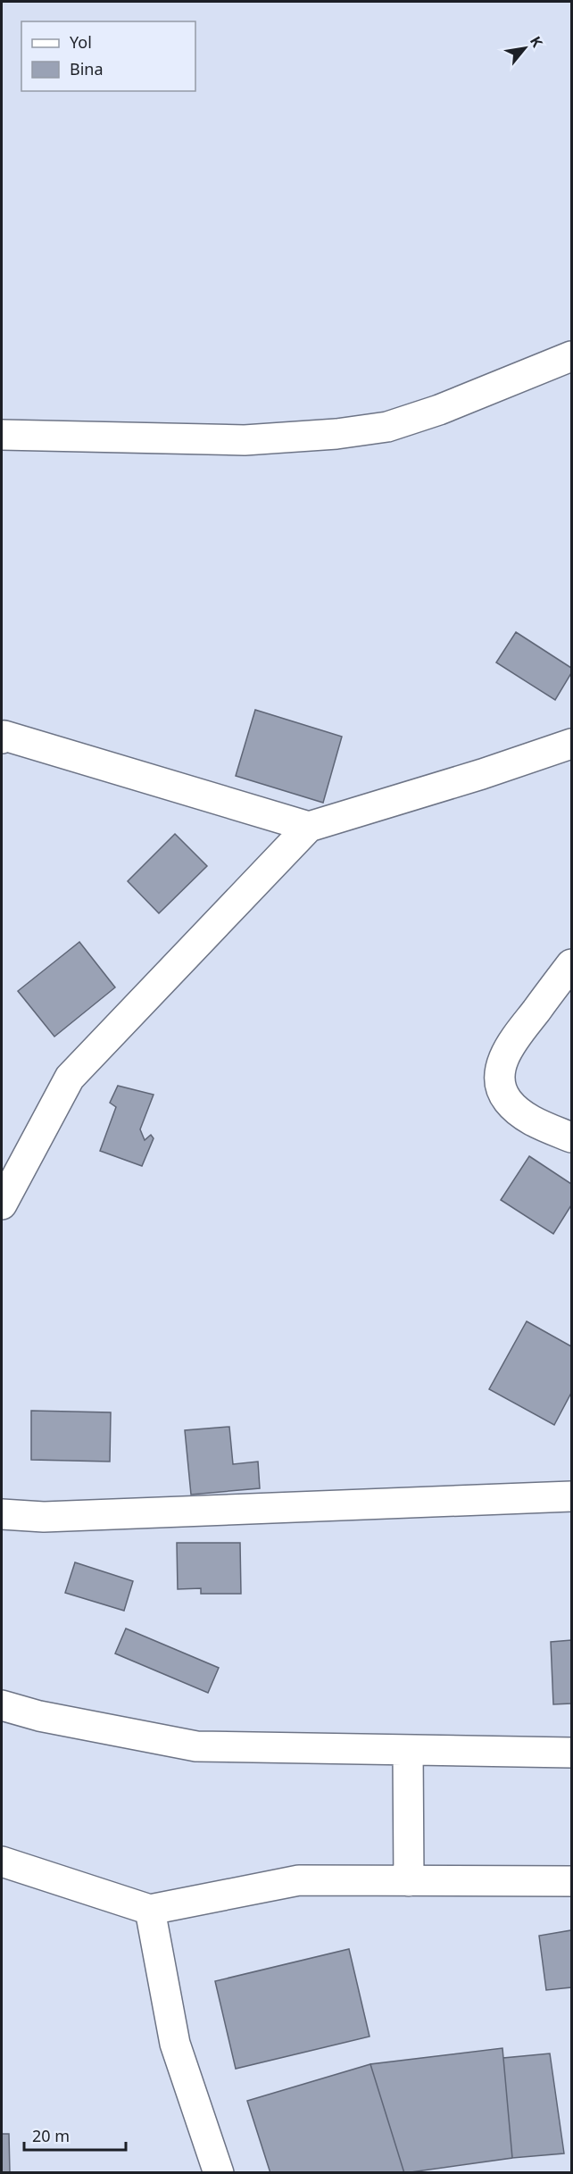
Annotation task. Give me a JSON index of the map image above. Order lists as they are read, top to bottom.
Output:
{
  "legend": ["Yol", "Bina"],
  "scale_bar": "20 m",
  "north": "top right"
}
